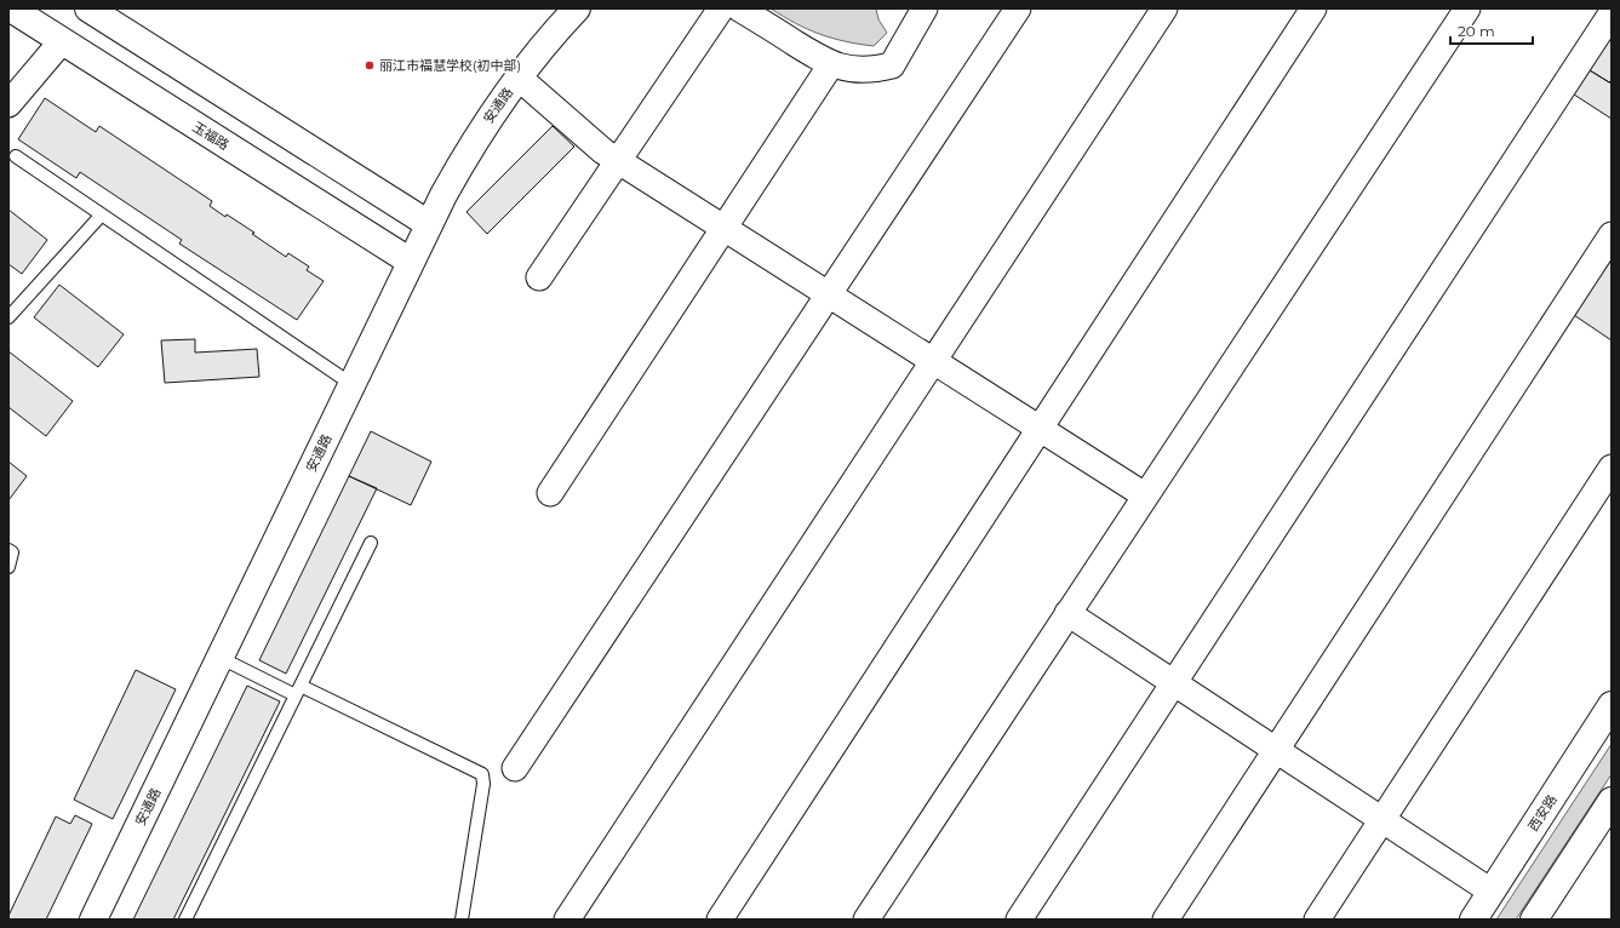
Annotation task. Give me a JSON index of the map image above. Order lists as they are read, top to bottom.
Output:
{
  "streets": {
    "street": ["安通路", "玉福路", "西安路"]
  },
  "crossings": [
    ["安通路", "玉福路"]
  ],
  "places": ["丽江市福慧学校(初中部)"],
  "scale_bar": "20 m"
}
